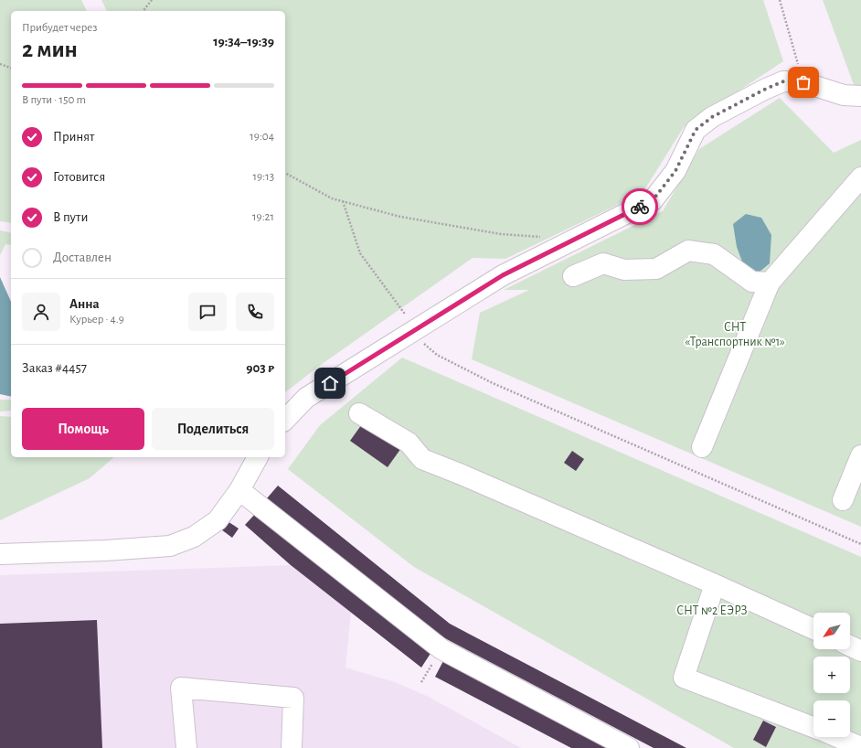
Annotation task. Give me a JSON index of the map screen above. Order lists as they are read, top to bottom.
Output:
{
  "parks": ["СНТ «Транспортник №1»", "СНТ №2 ЕЭРЗ"],
  "north": "bottom left",
  "page": {
    "heading": ["2 мин", "Прибудет через", "19:34–19:39"],
    "panel": [
      "Анна",
      "Курьер · 4.9",
      "Заказ #4457",
      "903 ₽"
    ],
    "bar": "В пути · 150 m",
    "list": [
      ["Принят", "19:04"],
      ["Готовится", "19:13"],
      ["В пути", "19:21"],
      "Доставлен"
    ],
    "buttons": ["Помощь", "Поделиться"],
    "map_buttons": ["+", "−"]
  }
}
